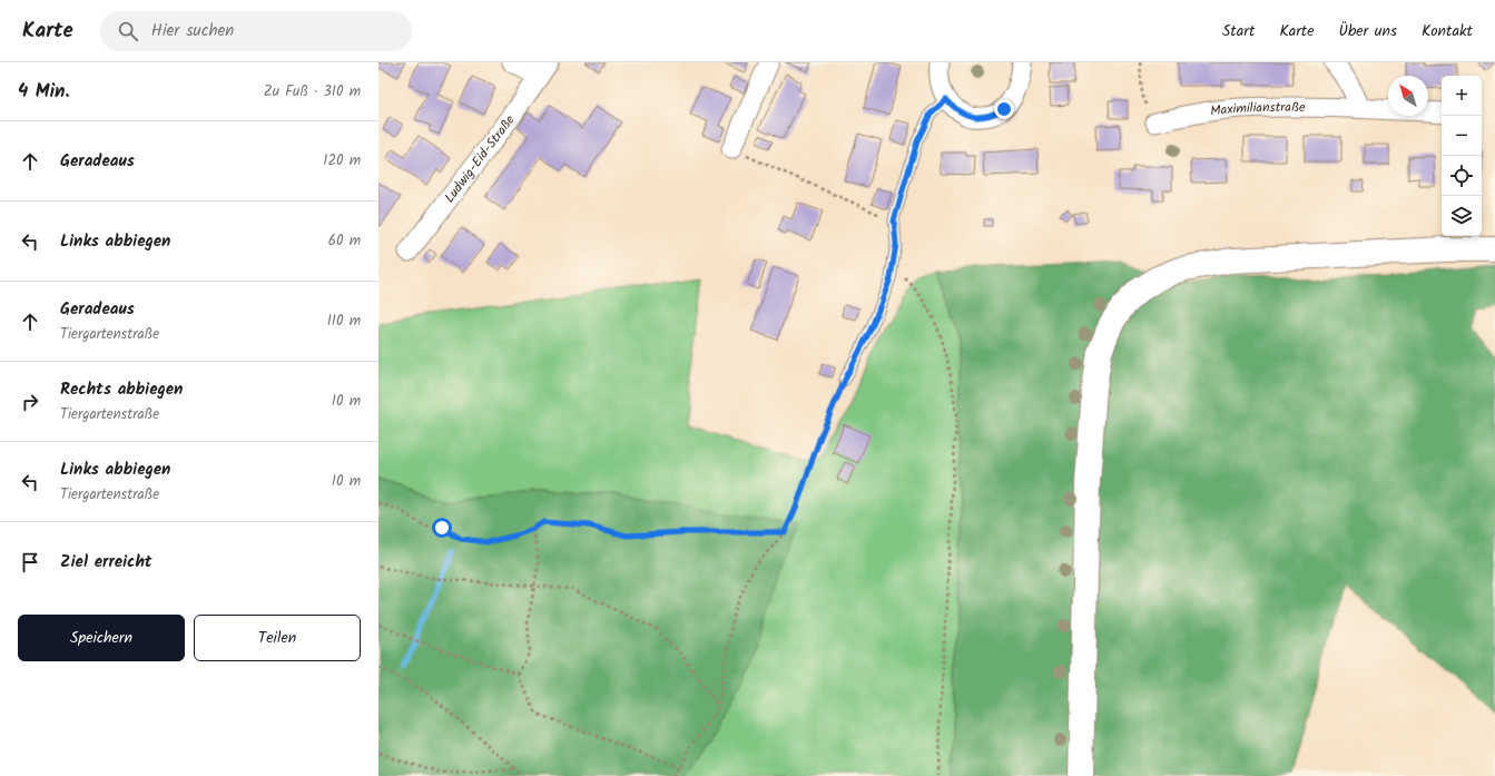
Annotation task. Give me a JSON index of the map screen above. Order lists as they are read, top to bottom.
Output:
{
  "streets": {
    "street": ["Maximilianstraße", "Ludwig-Eid-Straße"]
  },
  "north": "top left",
  "page": {
    "header": "Karte",
    "search": "Hier suchen",
    "nav": [
      "Start",
      "Karte",
      "Über uns",
      "Kontakt"
    ],
    "heading": ["4 Min.", "Zu Fuß · 310 m"],
    "map_buttons": ["+", "−"],
    "list": [
      ["Geradeaus", "120 m"],
      ["Links abbiegen", "60 m"],
      ["Geradeaus", "Tiergartenstraße", "110 m"],
      ["Rechts abbiegen", "Tiergartenstraße", "10 m"],
      ["Links abbiegen", "Tiergartenstraße", "10 m"],
      "Ziel erreicht"
    ],
    "buttons": ["Speichern", "Teilen"]
  }
}
